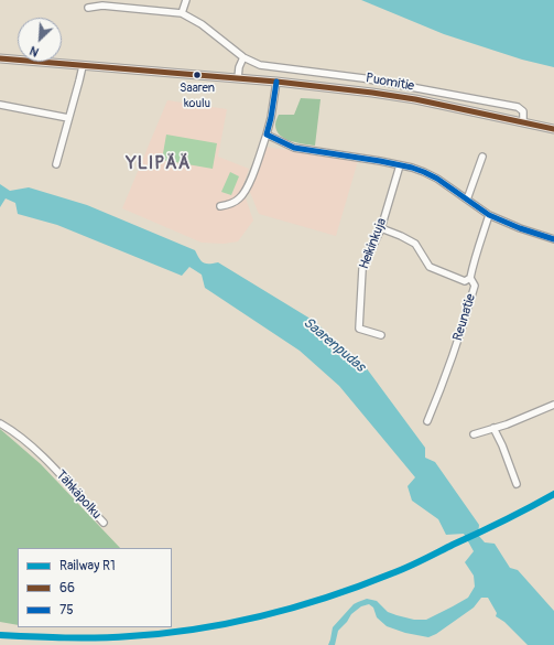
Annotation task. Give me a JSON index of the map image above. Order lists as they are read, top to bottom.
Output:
{
  "streets": {
    "street": [
      "Puomitie",
      "Heikinkuja",
      "Reunatie",
      "Tähkäpolku"
    ]
  },
  "districts": ["YLIPÄÄ"],
  "water": ["Saarenpudas"],
  "places": ["Saaren koulu"],
  "lines": ["transit line 66", "transit line 75", "rail line R1"],
  "legend": ["Railway R1", "66", "75"],
  "north": "bottom left"
}
